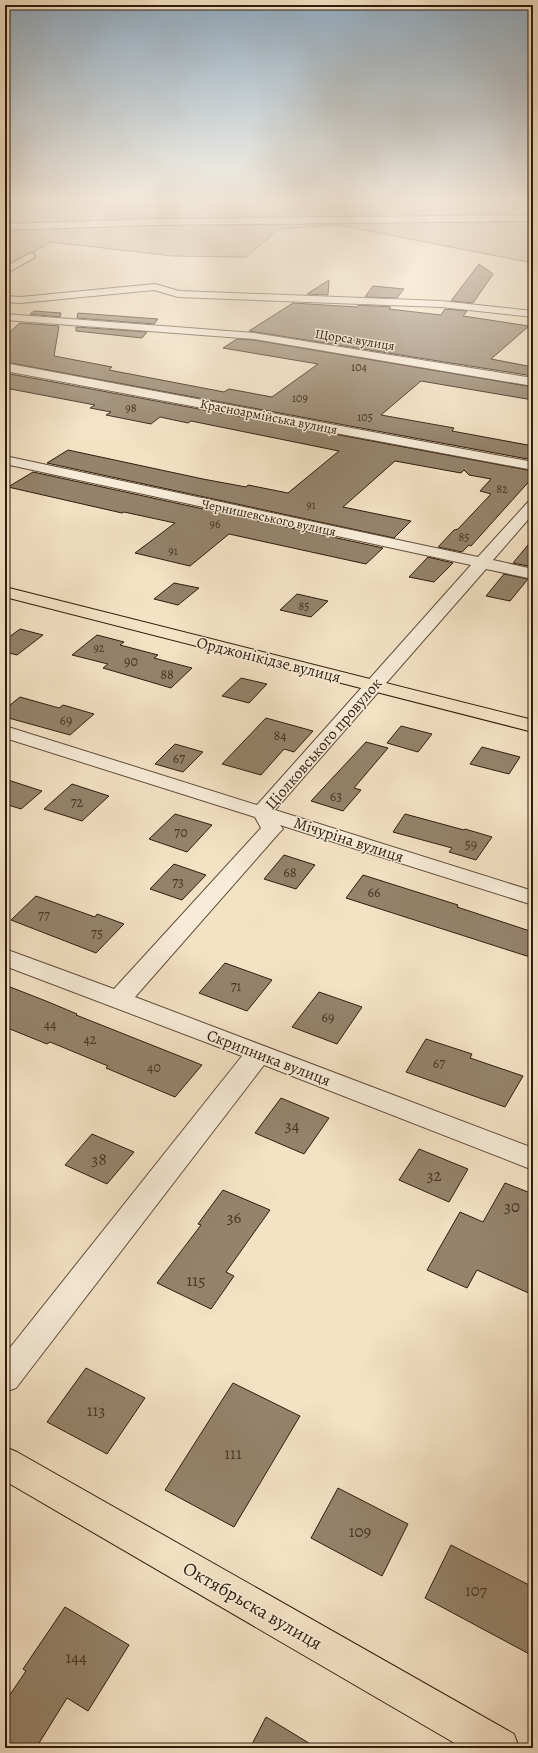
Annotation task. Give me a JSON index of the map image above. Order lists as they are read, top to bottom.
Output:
{
  "streets": {
    "main road": ["Орджонікідзе вулиця", "Октябрьска вулиця"],
    "street": [
      "Щорса вулиця",
      "Красноармійська вулиця",
      "Чернишевського вулиця",
      "Ціолковського провулок",
      "Мічуріна вулиця",
      "Скрипника вулиця"
    ]
  },
  "crossings": [
    ["Чернишевського вулиця", "Ціолковського провулок"],
    ["Орджонікідзе вулиця", "Ціолковського провулок"],
    ["Ціолковського провулок", "Мічуріна вулиця"],
    ["Ціолковського провулок", "Скрипника вулиця"]
  ],
  "house_numbers": [
    "104",
    "109",
    "98",
    "105",
    "82",
    "91",
    "96",
    "85",
    "91",
    "85",
    "92",
    "90",
    "88",
    "69",
    "84",
    "67",
    "63",
    "72",
    "70",
    "59",
    "68",
    "73",
    "66",
    "77",
    "75",
    "71",
    "69",
    "44",
    "42",
    "67",
    "40",
    "34",
    "38",
    "32",
    "30",
    "36",
    "115",
    "113",
    "111",
    "109",
    "107",
    "144"
  ]
}
